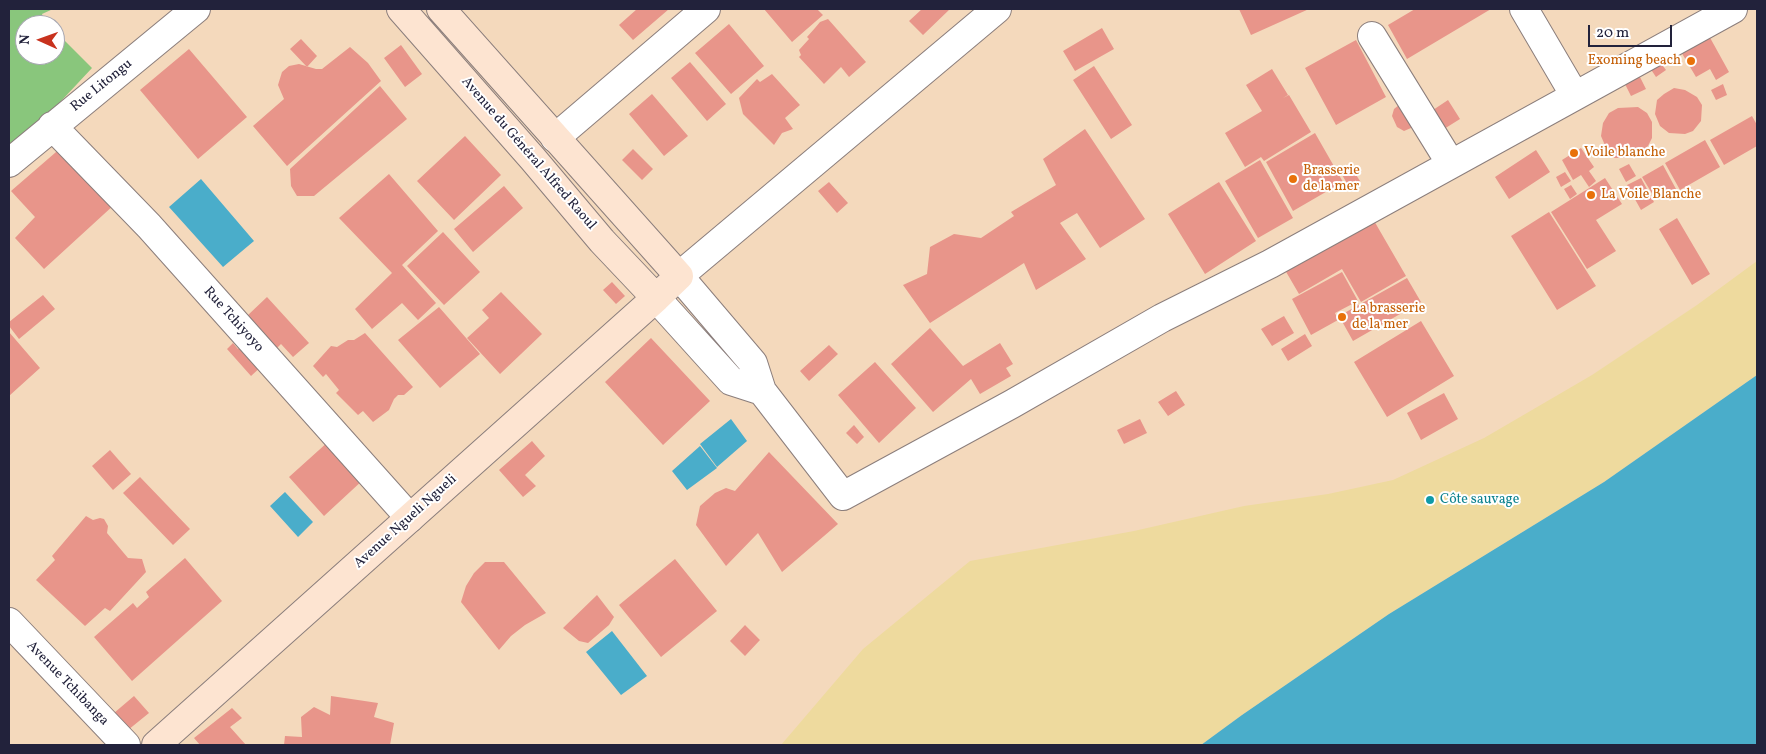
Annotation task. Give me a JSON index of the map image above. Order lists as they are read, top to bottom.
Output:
{
  "streets": {
    "street": [
      "Rue Litongu",
      "Avenue du Général Alfred Raoul",
      "Rue Tchiyoyo",
      "Avenue Ngueli Ngueli",
      "Avenue Tchibanga"
    ]
  },
  "crossings": [
    ["Rue Litongu", "Rue Tchiyoyo"],
    ["Avenue du Général Alfred Raoul", "Avenue Ngueli Ngueli"],
    ["Rue Tchiyoyo", "Avenue Ngueli Ngueli"]
  ],
  "places": [
    "Exoming beach",
    "Voile blanche",
    "Brasserie de la mer",
    "La Voile Blanche",
    "La brasserie de la mer",
    "Côte sauvage"
  ],
  "scale_bar": "20 m",
  "north": "left"
}
